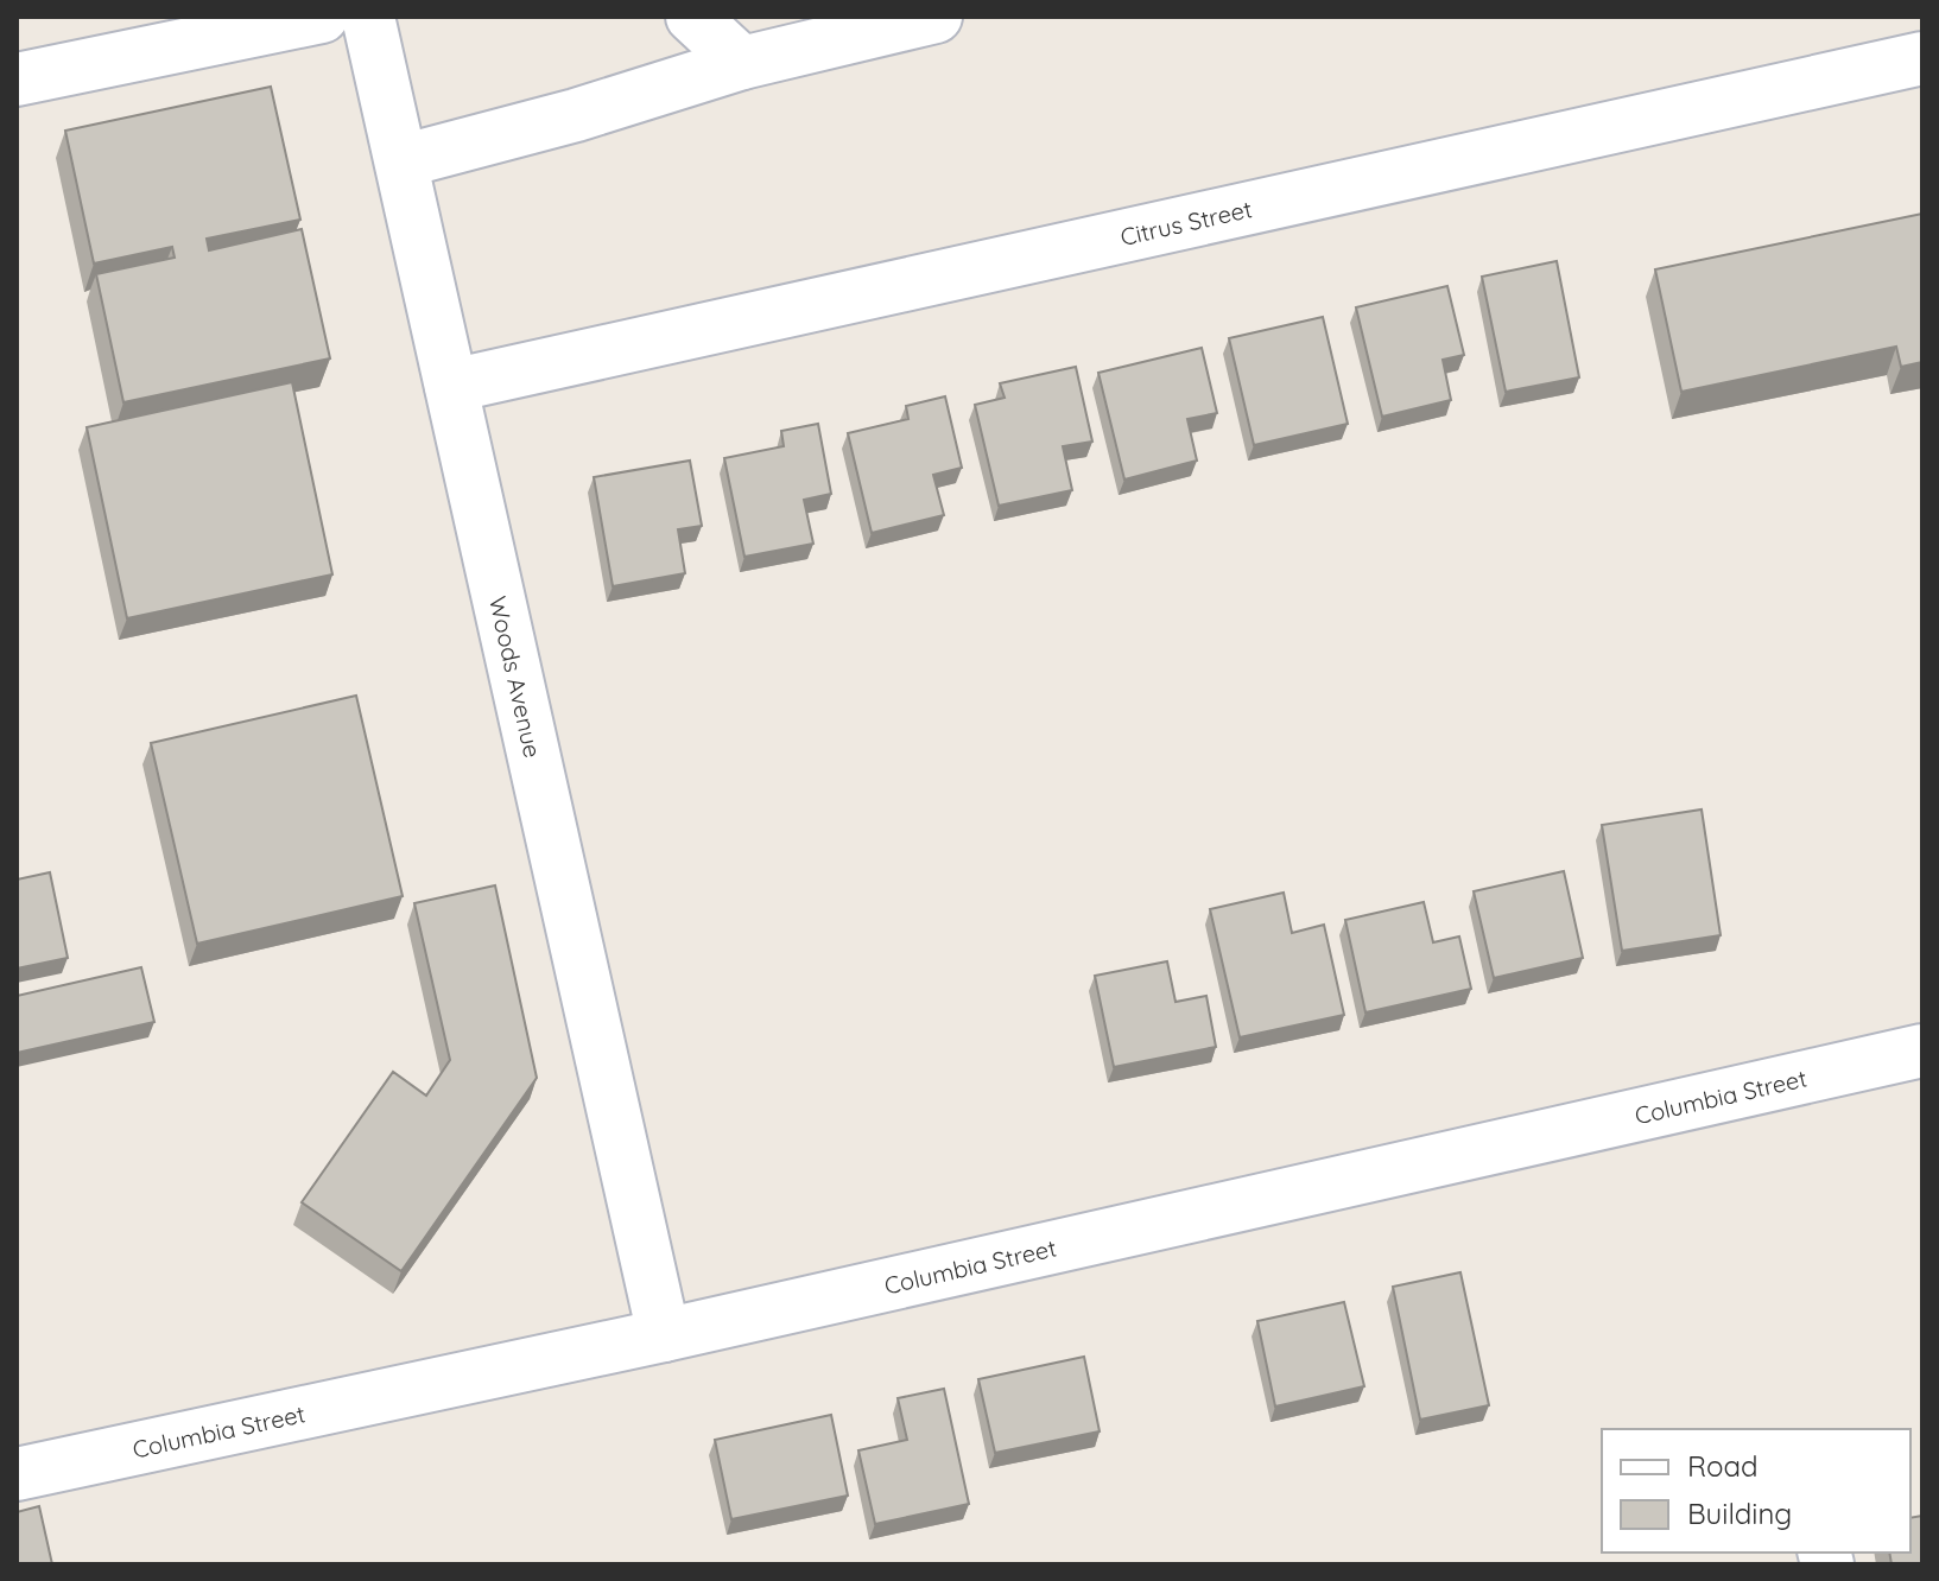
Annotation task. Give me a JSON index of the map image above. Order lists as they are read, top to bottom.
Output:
{
  "streets": {
    "street": ["Citrus Street", "Woods Avenue", "Columbia Street"]
  },
  "crossings": [
    ["Citrus Street", "Woods Avenue"],
    ["Woods Avenue", "Columbia Street"]
  ],
  "legend": ["Road", "Building"]
}
